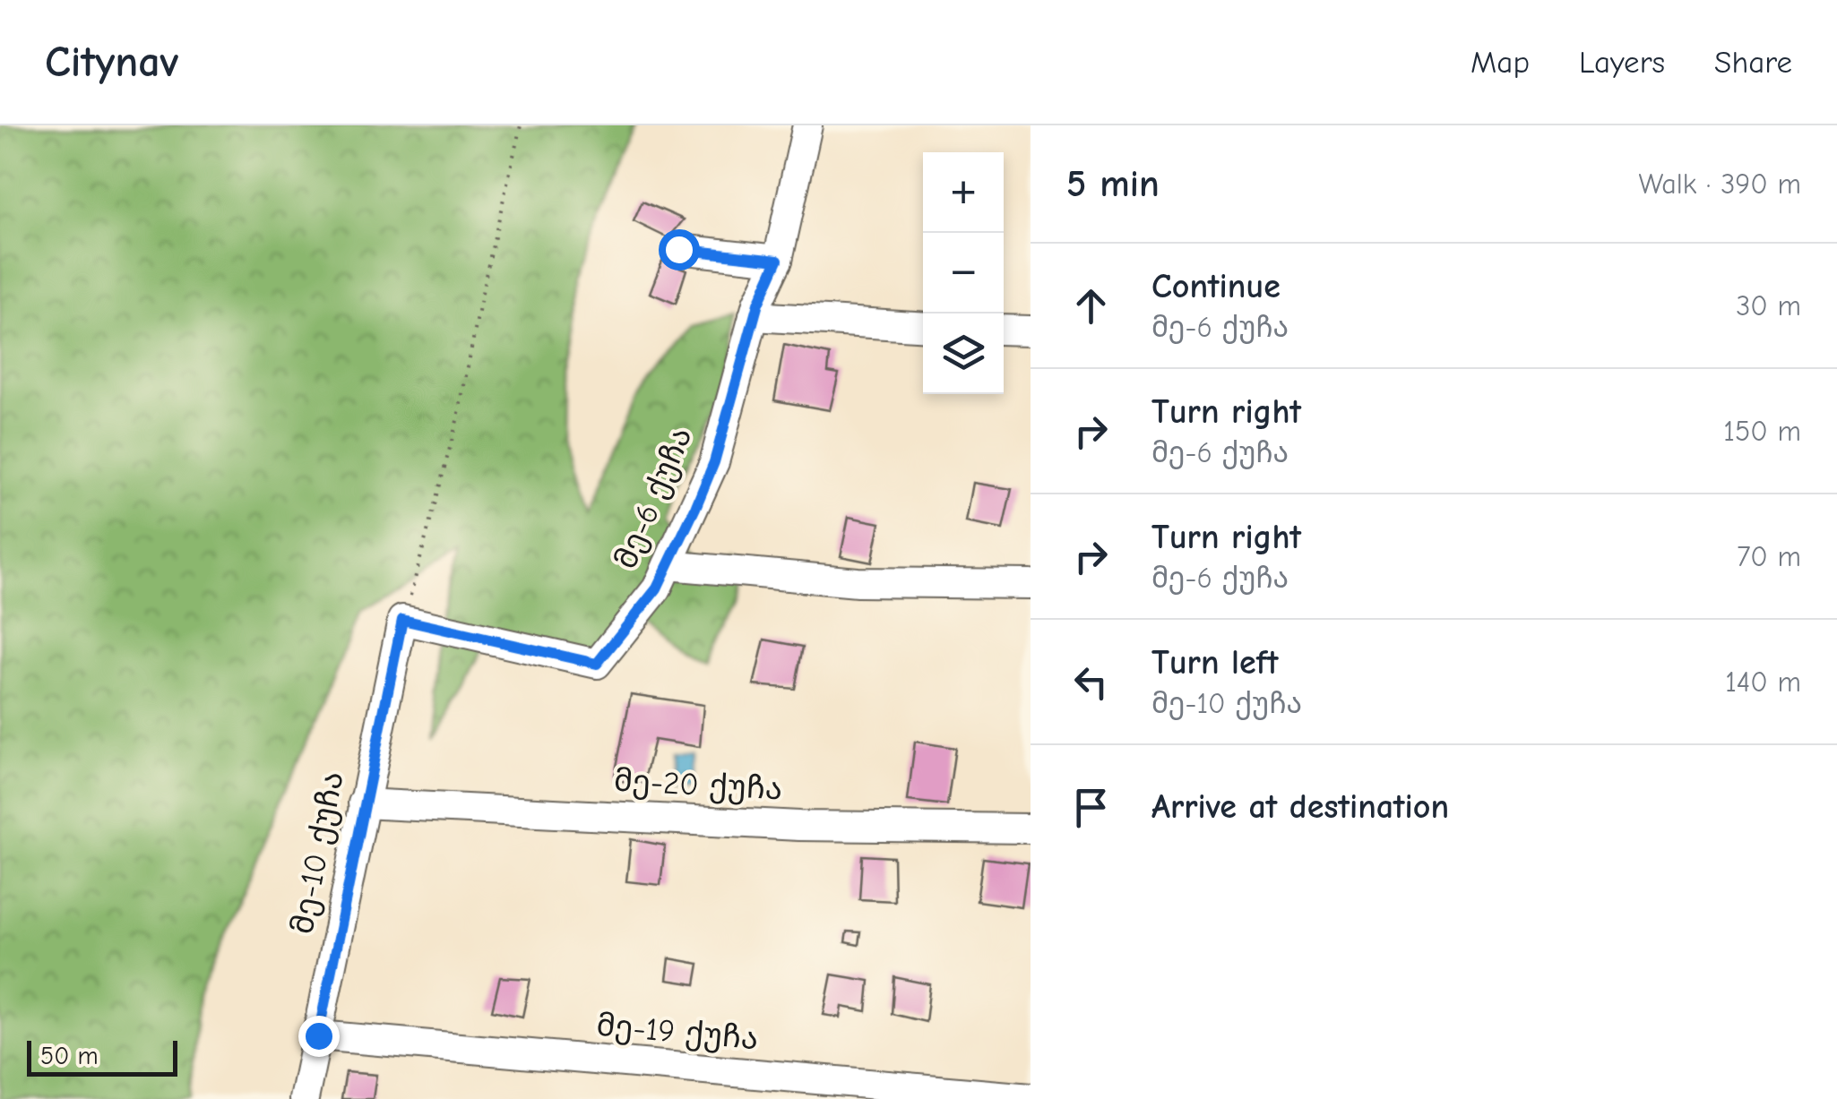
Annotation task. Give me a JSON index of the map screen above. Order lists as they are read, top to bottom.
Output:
{
  "streets": {
    "street": [
      "მე-6 ქუჩა",
      "მე-20 ქუჩა",
      "მე-10 ქუჩა",
      "მე-19 ქუჩა"
    ]
  },
  "crossings": [
    ["მე-6 ქუჩა", "მე-10 ქუჩა"],
    ["მე-20 ქუჩა", "მე-10 ქუჩა"],
    ["მე-10 ქუჩა", "მე-19 ქუჩა"]
  ],
  "scale_bar": "50 m",
  "page": {
    "header": "Citynav",
    "nav": ["Map", "Layers", "Share"],
    "heading": ["5 min", "Walk · 390 m"],
    "map_buttons": ["+", "−"],
    "list": [
      ["Continue", "მე-6 ქუჩა", "30 m"],
      ["Turn right", "მე-6 ქუჩა", "150 m"],
      ["Turn right", "მე-6 ქუჩა", "70 m"],
      ["Turn left", "მე-10 ქუჩა", "140 m"],
      "Arrive at destination"
    ],
    "scale": "50 m"
  }
}
